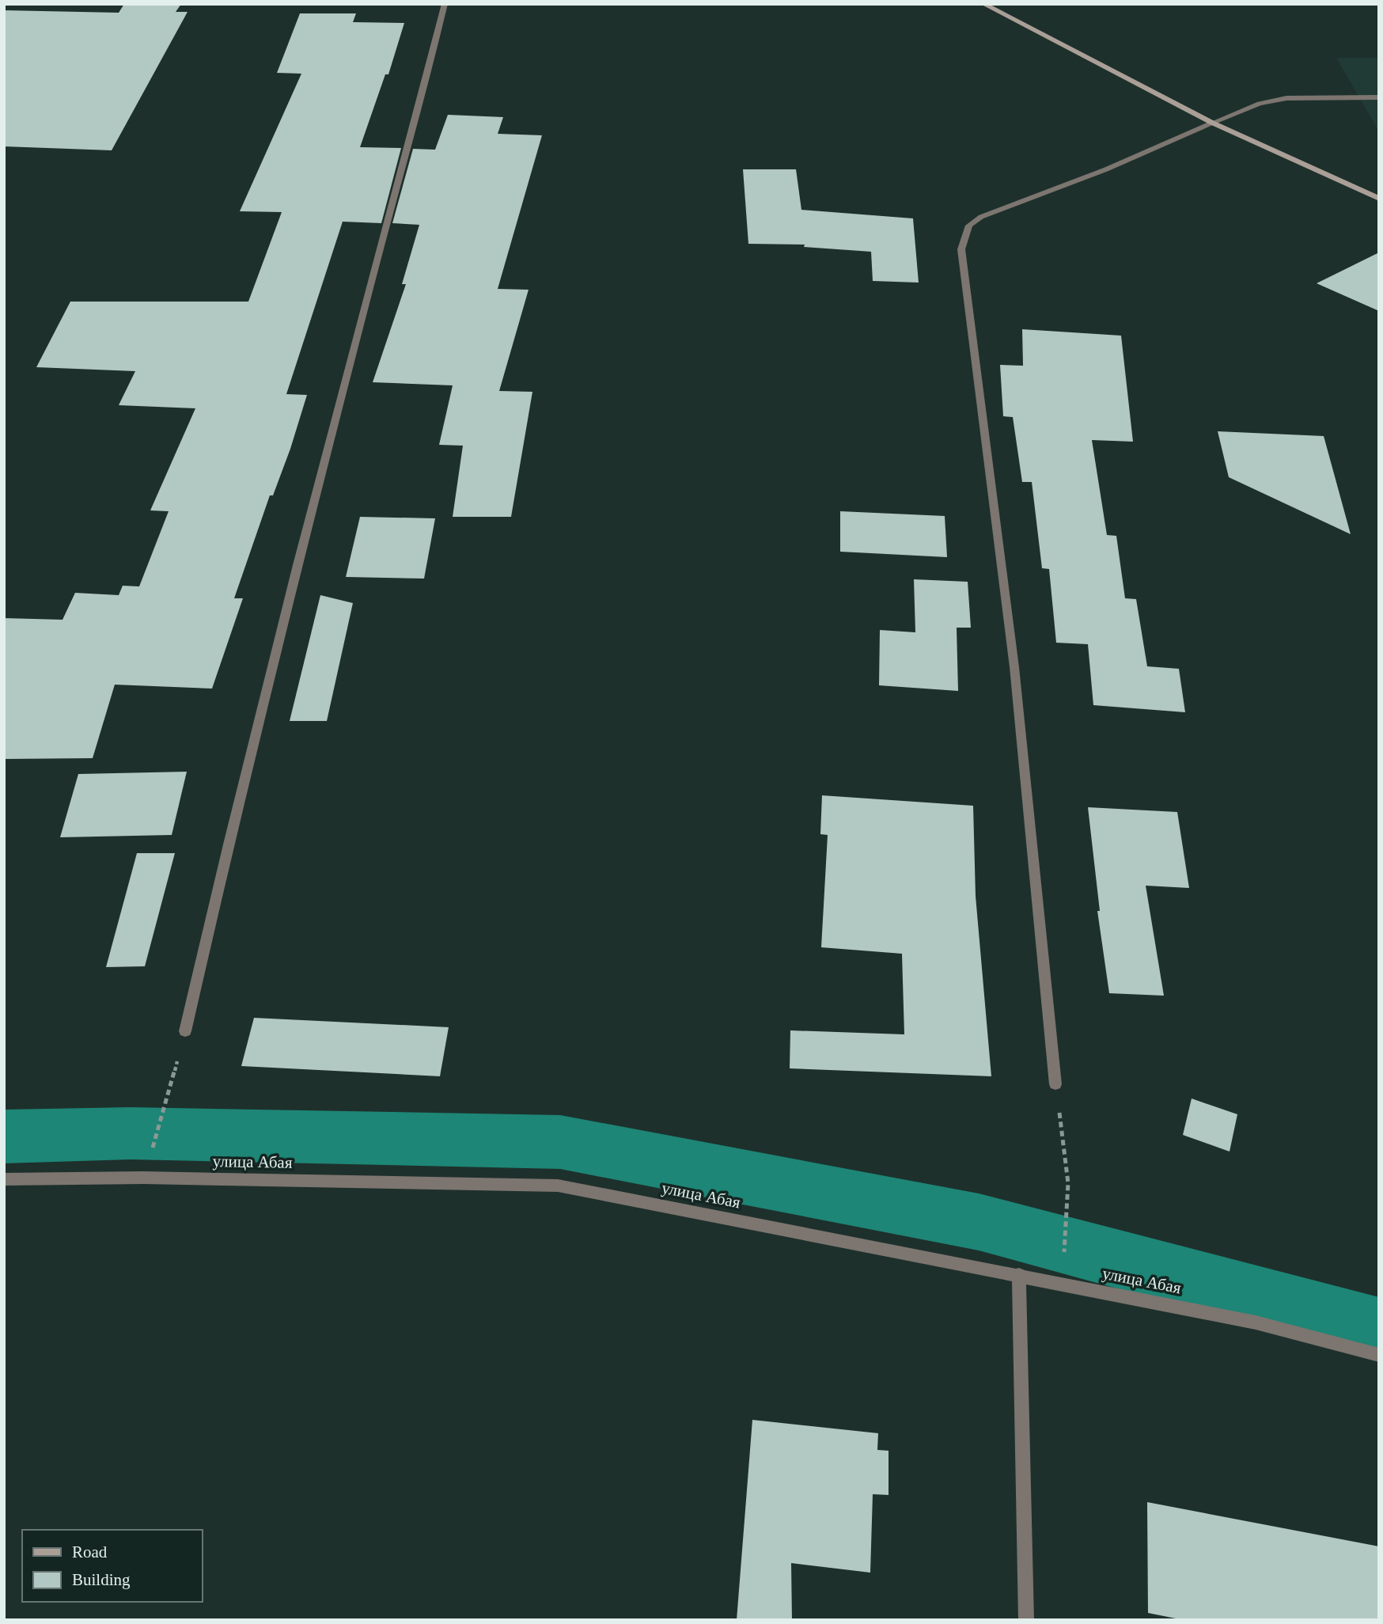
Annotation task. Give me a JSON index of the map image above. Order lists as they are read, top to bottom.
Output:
{
  "streets": {
    "street": ["улица Абая"]
  },
  "legend": ["Road", "Building"]
}
